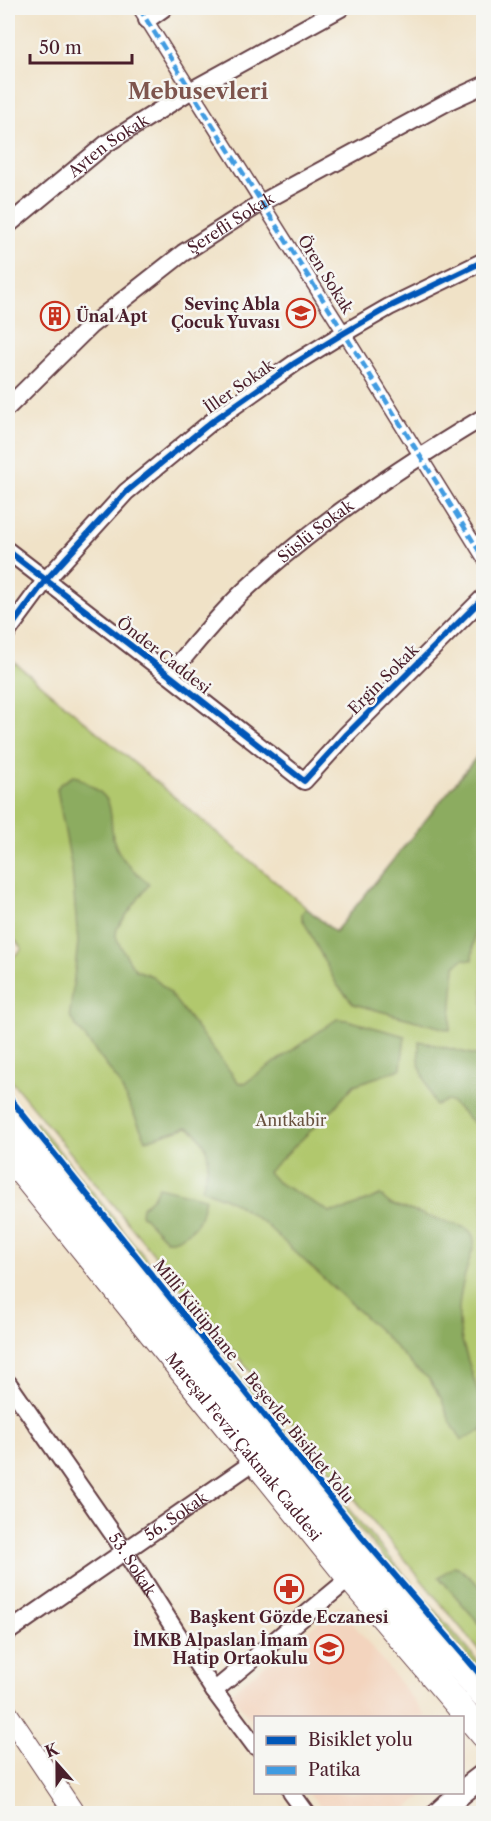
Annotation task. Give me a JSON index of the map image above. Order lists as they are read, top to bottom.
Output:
{
  "streets": {
    "main road": ["Mareşal Fevzi Çakmak Caddesi"],
    "street": [
      "Ayten Sokak",
      "Şerefli Sokak",
      "Ören Sokak",
      "İller Sokak",
      "Süslü Sokak",
      "Önder Caddesi",
      "Ergin Sokak",
      "56. Sokak",
      "53. Sokak"
    ],
    "cycle path": ["Millî Kütüphane – Beşevler Bisiklet Yolu"]
  },
  "crossings": [
    ["Ayten Sokak", "Ören Sokak"],
    ["Şerefli Sokak", "Ören Sokak"],
    ["Ören Sokak", "İller Sokak"],
    ["Ören Sokak", "Süslü Sokak"],
    ["İller Sokak", "Önder Caddesi"],
    ["Süslü Sokak", "Önder Caddesi"],
    ["Önder Caddesi", "Ergin Sokak"],
    ["Mareşal Fevzi Çakmak Caddesi", "56. Sokak"],
    ["56. Sokak", "53. Sokak"]
  ],
  "districts": ["Mebusevleri"],
  "parks": ["Anıtkabir"],
  "places": {
    "school or university": ["Sevinç Abla Çocuk Yuvası", "İMKB Alpaslan İmam Hatip Ortaokulu"],
    "building": ["Ünal Apt"],
    "pharmacy": ["Başkent Gözde Eczanesi"]
  },
  "legend": ["Bisiklet yolu", "Patika"],
  "scale_bar": "50 m",
  "north": "top"
}
